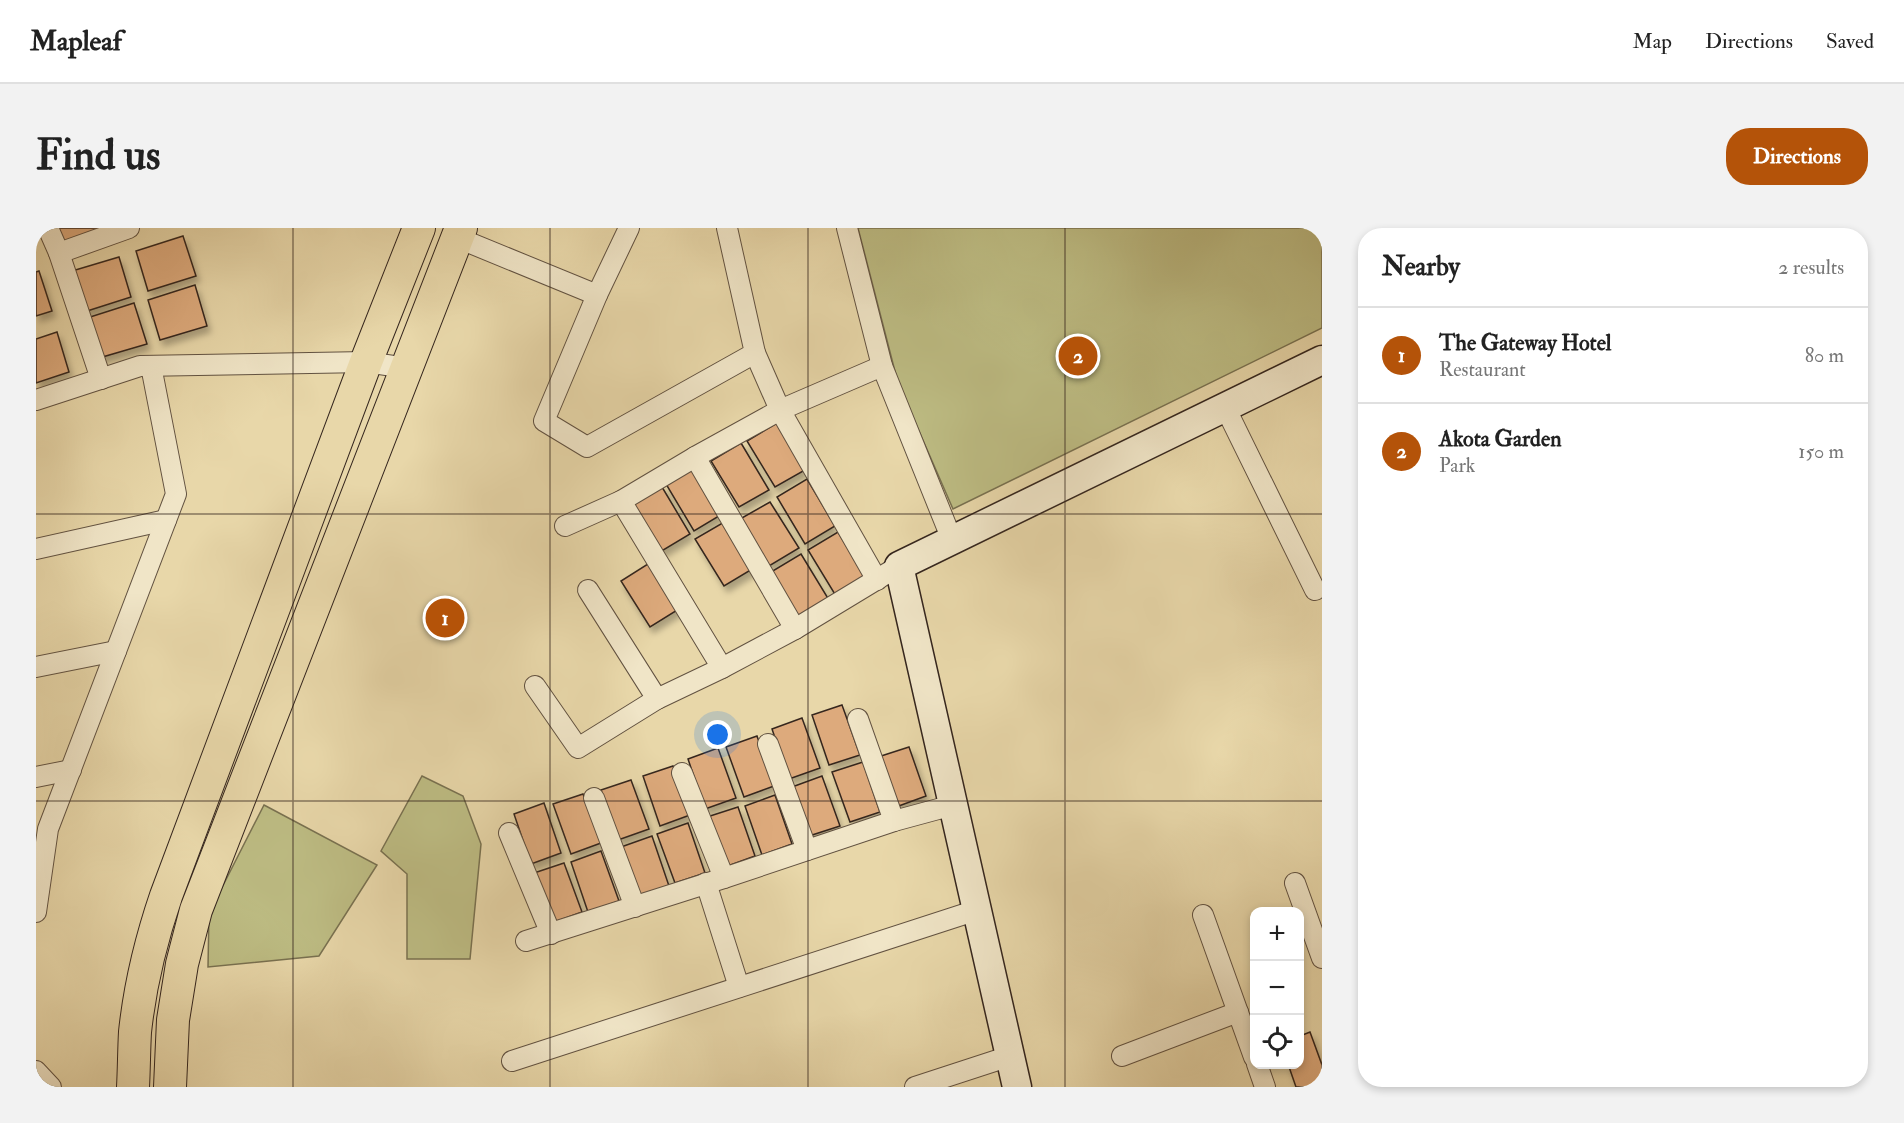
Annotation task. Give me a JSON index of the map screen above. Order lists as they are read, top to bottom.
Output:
{
  "page": {
    "header": "Mapleaf",
    "nav": ["Map", "Directions", "Saved"],
    "buttons": "Directions",
    "title": "Find us",
    "heading": ["Nearby", "2 results"],
    "list": [
      {
        "mark": "1",
        "name": "The Gateway Hotel",
        "note": "Restaurant",
        "value": "80 m"
      },
      {
        "mark": "2",
        "name": "Akota Garden",
        "note": "Park",
        "value": "150 m"
      }
    ],
    "pins": ["2", "1"],
    "map_buttons": ["+", "−"]
  }
}
